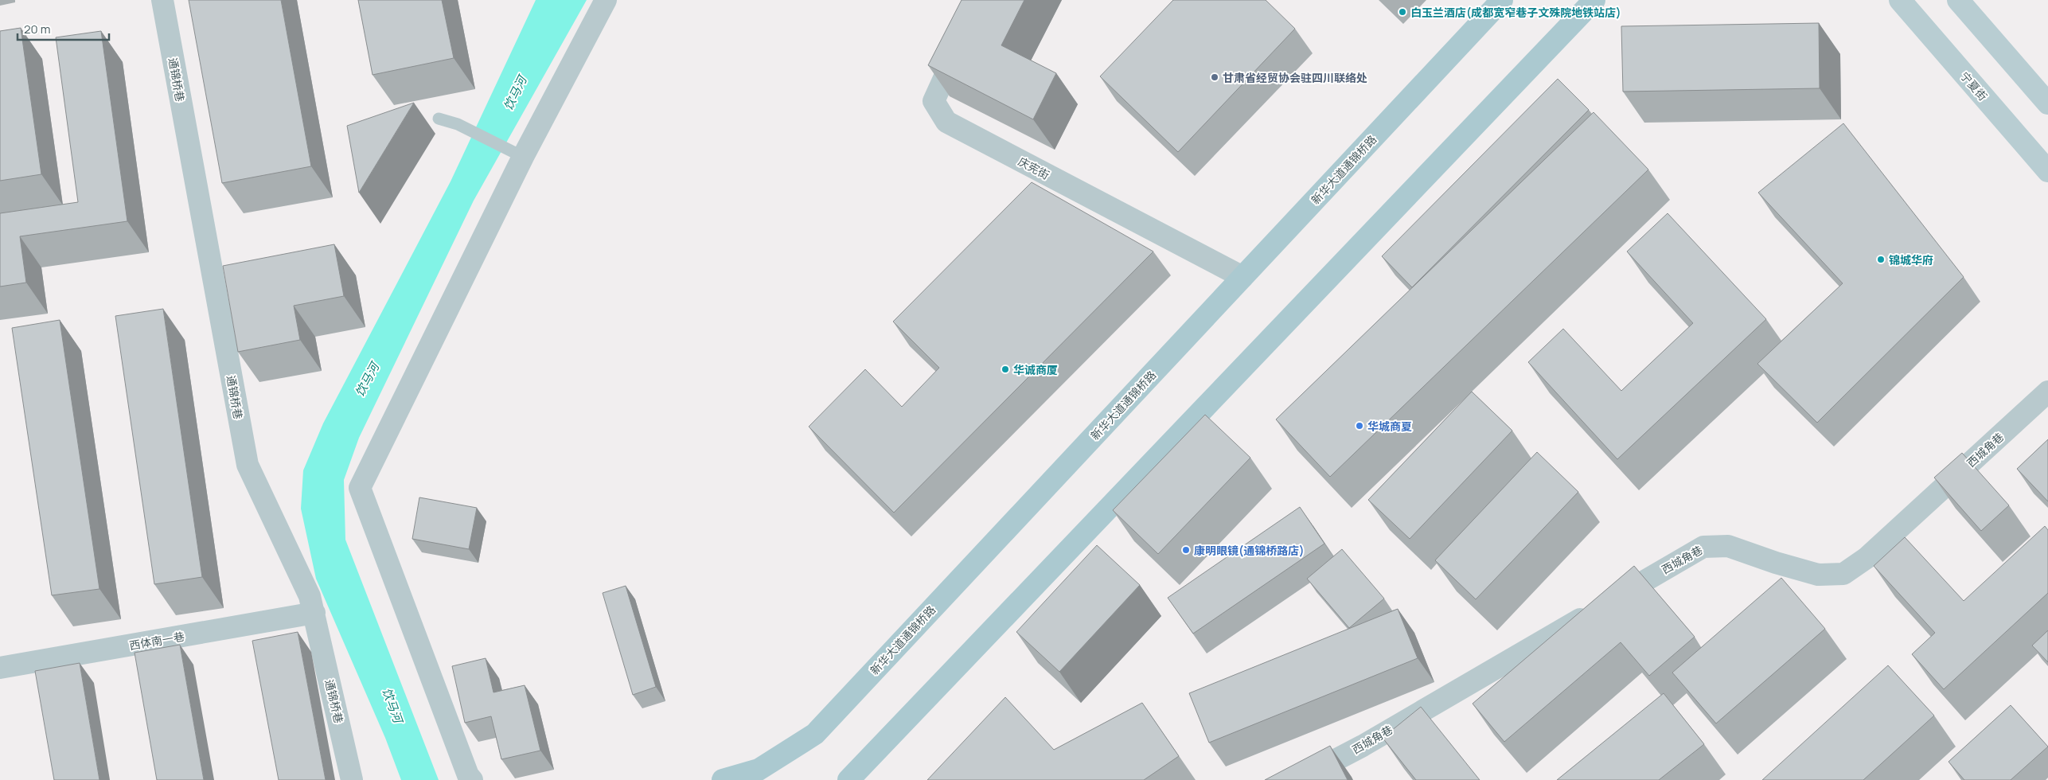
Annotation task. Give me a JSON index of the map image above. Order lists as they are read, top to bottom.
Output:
{
  "streets": {
    "main road": ["宁夏街", "新华大道通锦桥路"],
    "street": [
      "通锦桥巷",
      "庆宪街",
      "西城角巷",
      "西体南一巷"
    ]
  },
  "crossings": [
    ["通锦桥巷", "西体南一巷"],
    ["庆宪街", "新华大道通锦桥路"]
  ],
  "water": ["饮马河"],
  "places": [
    "白玉兰酒店(成都宽窄巷子文殊院地铁站店)",
    "甘肃省经贸协会驻四川联络处",
    "锦城华府",
    "华诚商厦",
    "华城商夏",
    "康明眼镜(通锦桥路店)"
  ],
  "scale_bar": "20 m"
}
